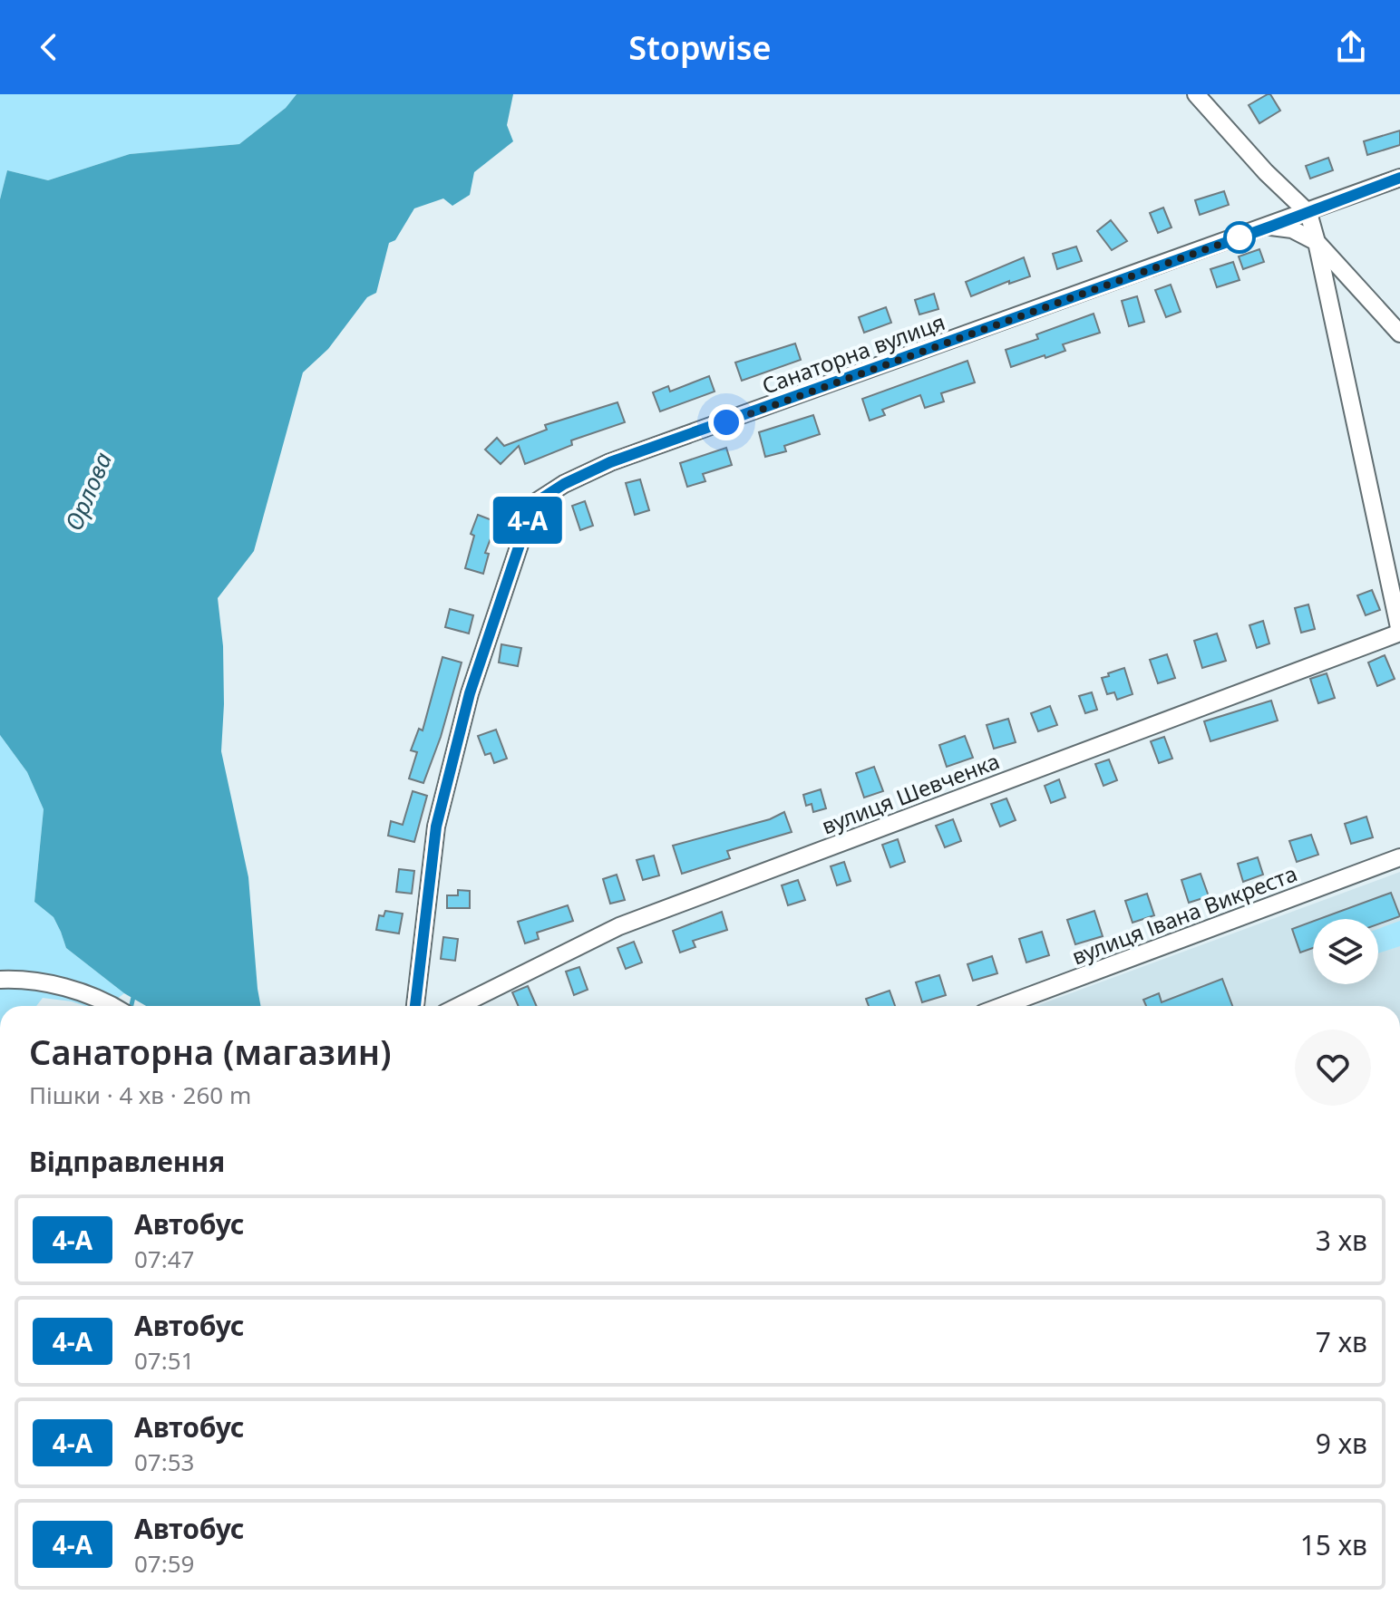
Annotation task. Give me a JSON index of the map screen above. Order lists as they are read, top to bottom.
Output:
{
  "streets": {
    "street": ["Санаторна вулиця", "вулиця Шевченка", "вулиця Івана Викреста"]
  },
  "water": ["Орлова"],
  "lines": ["bus line 4-А"],
  "page": {
    "header": "Stopwise",
    "on_map": "4-А",
    "heading": [
      ["Санаторна (магазин)", "Пішки · 4 хв · 260 m"],
      "Відправлення"
    ],
    "list": [
      {
        "mark": "4-А",
        "name": "Автобус",
        "note": "07:47",
        "value": "3 хв"
      },
      {
        "mark": "4-А",
        "name": "Автобус",
        "note": "07:51",
        "value": "7 хв"
      },
      {
        "mark": "4-А",
        "name": "Автобус",
        "note": "07:53",
        "value": "9 хв"
      },
      {
        "mark": "4-А",
        "name": "Автобус",
        "note": "07:59",
        "value": "15 хв"
      }
    ]
  }
}
